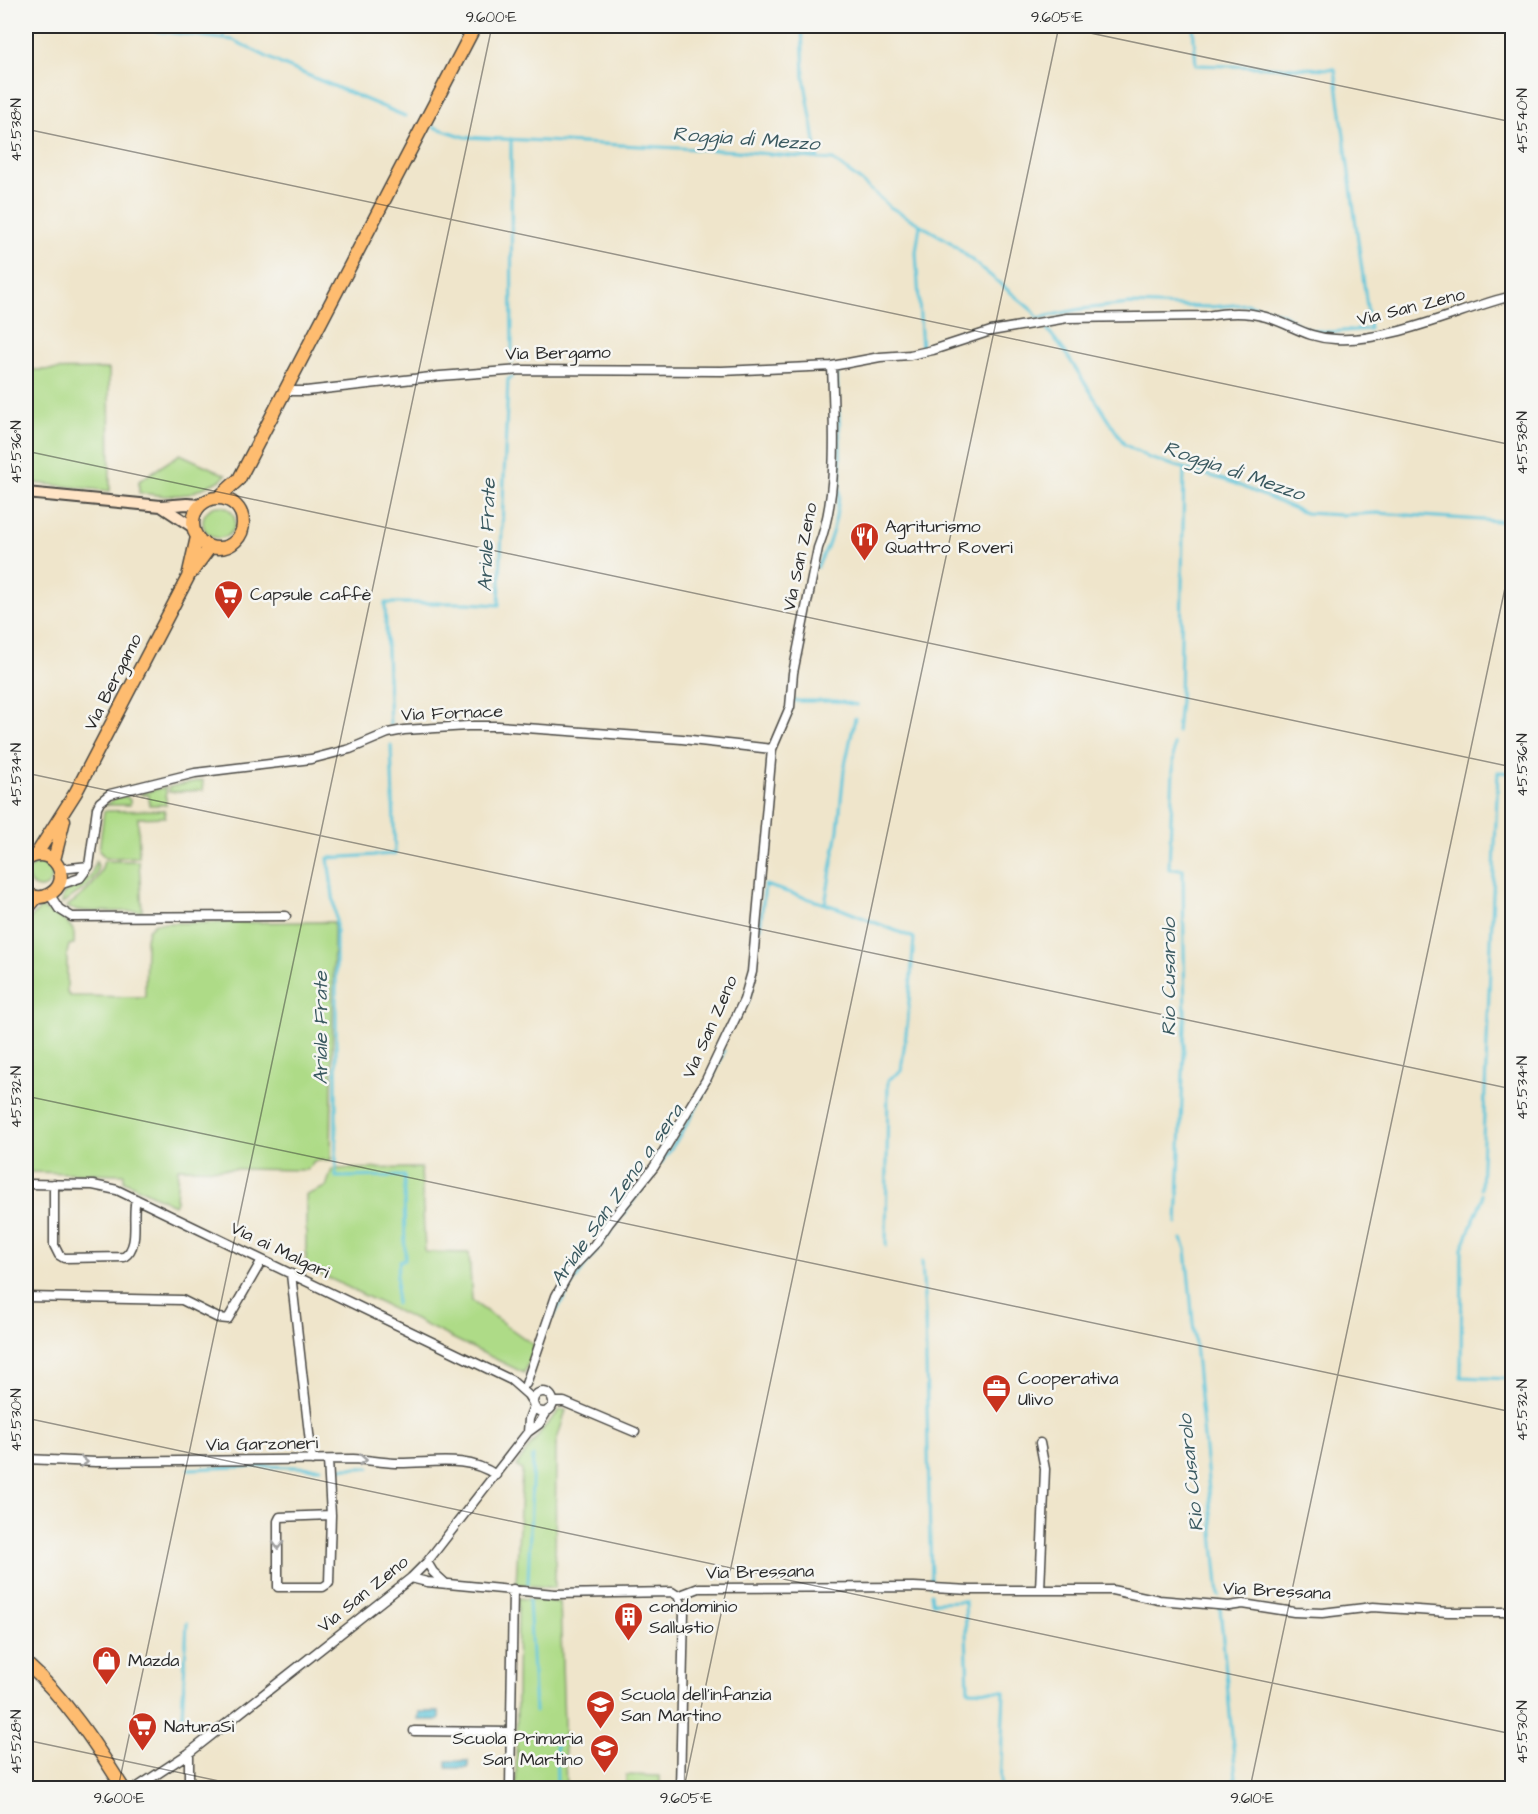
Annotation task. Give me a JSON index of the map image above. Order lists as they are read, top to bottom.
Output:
{
  "streets": {
    "main road": ["Via Bergamo"],
    "street": [
      "Via San Zeno",
      "Via Fornace",
      "Via ai Malgari",
      "Via Garzoneri",
      "Via Bressana"
    ]
  },
  "crossings": [
    ["Via San Zeno", "Via Bergamo"],
    ["Via San Zeno", "Via Fornace"],
    ["Via San Zeno", "Via Garzoneri"],
    ["Via San Zeno", "Via Bressana"]
  ],
  "one_way": ["Via Garzoneri"],
  "water": [
    "Roggia di Mezzo",
    "Ariale Frate",
    "Rio Cusarolo",
    "Ariale San Zeno a sera"
  ],
  "places": {
    "restaurant": ["Agriturismo Quattro Roveri"],
    "supermarket": ["Capsule caffè", "NaturaSì"],
    "office": ["Cooperativa Ulivo"],
    "building": ["condominio Sallustio"],
    "shop": ["Mazda"],
    "school or university": ["Scuola dell'infanzia San Martino", "Scuola Primaria San Martino"]
  },
  "coordinates": [
    "9.600°E",
    "9.605°E",
    "45.540°N",
    "45.538°N",
    "45.536°N",
    "45.534°N",
    "45.532°N",
    "45.530°N",
    "45.528°N",
    "9.610°E"
  ]
}
